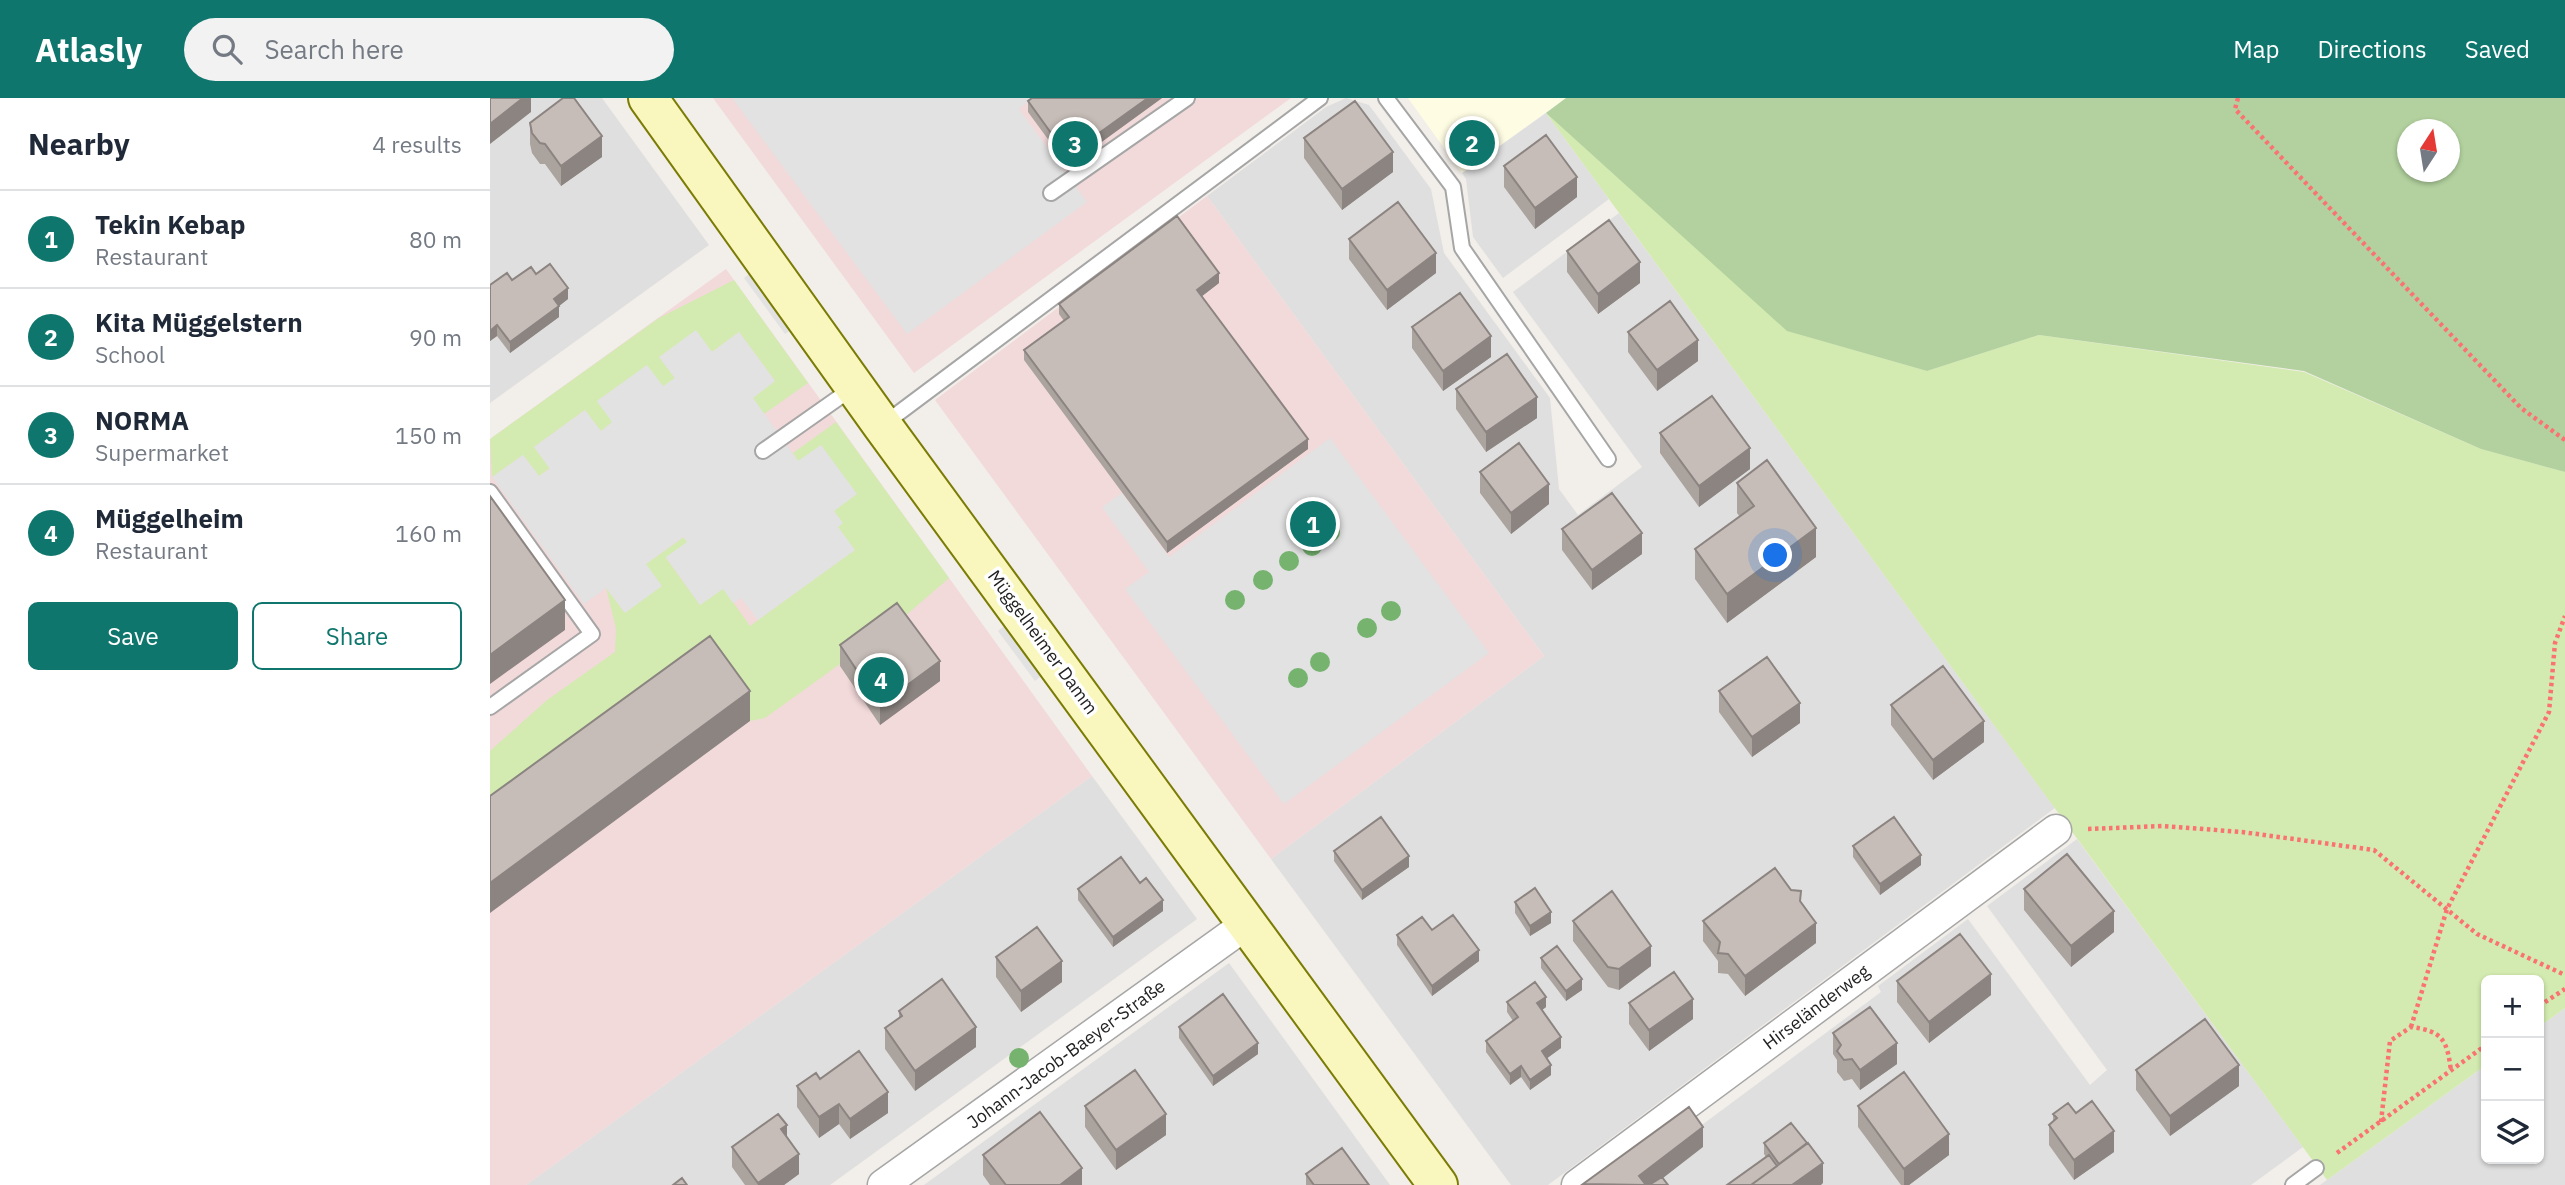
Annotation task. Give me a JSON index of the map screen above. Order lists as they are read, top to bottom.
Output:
{
  "streets": {
    "main road": ["Müggelheimer Damm"],
    "street": ["Hirseländerweg", "Johann-Jacob-Baeyer-Straße"]
  },
  "crossings": [
    ["Müggelheimer Damm", "Johann-Jacob-Baeyer-Straße"]
  ],
  "north": "top",
  "page": {
    "header": "Atlasly",
    "search": "Search here",
    "nav": ["Map", "Directions", "Saved"],
    "heading": ["Nearby", "4 results"],
    "pins": [
      "2",
      "3",
      "1",
      "4"
    ],
    "list": [
      {
        "mark": "1",
        "name": "Tekin Kebap",
        "note": "Restaurant",
        "value": "80 m"
      },
      {
        "mark": "2",
        "name": "Kita Müggelstern",
        "note": "School",
        "value": "90 m"
      },
      {
        "mark": "3",
        "name": "NORMA",
        "note": "Supermarket",
        "value": "150 m"
      },
      {
        "mark": "4",
        "name": "Müggelheim",
        "note": "Restaurant",
        "value": "160 m"
      }
    ],
    "buttons": ["Save", "Share"],
    "map_buttons": ["+", "−"]
  }
}
